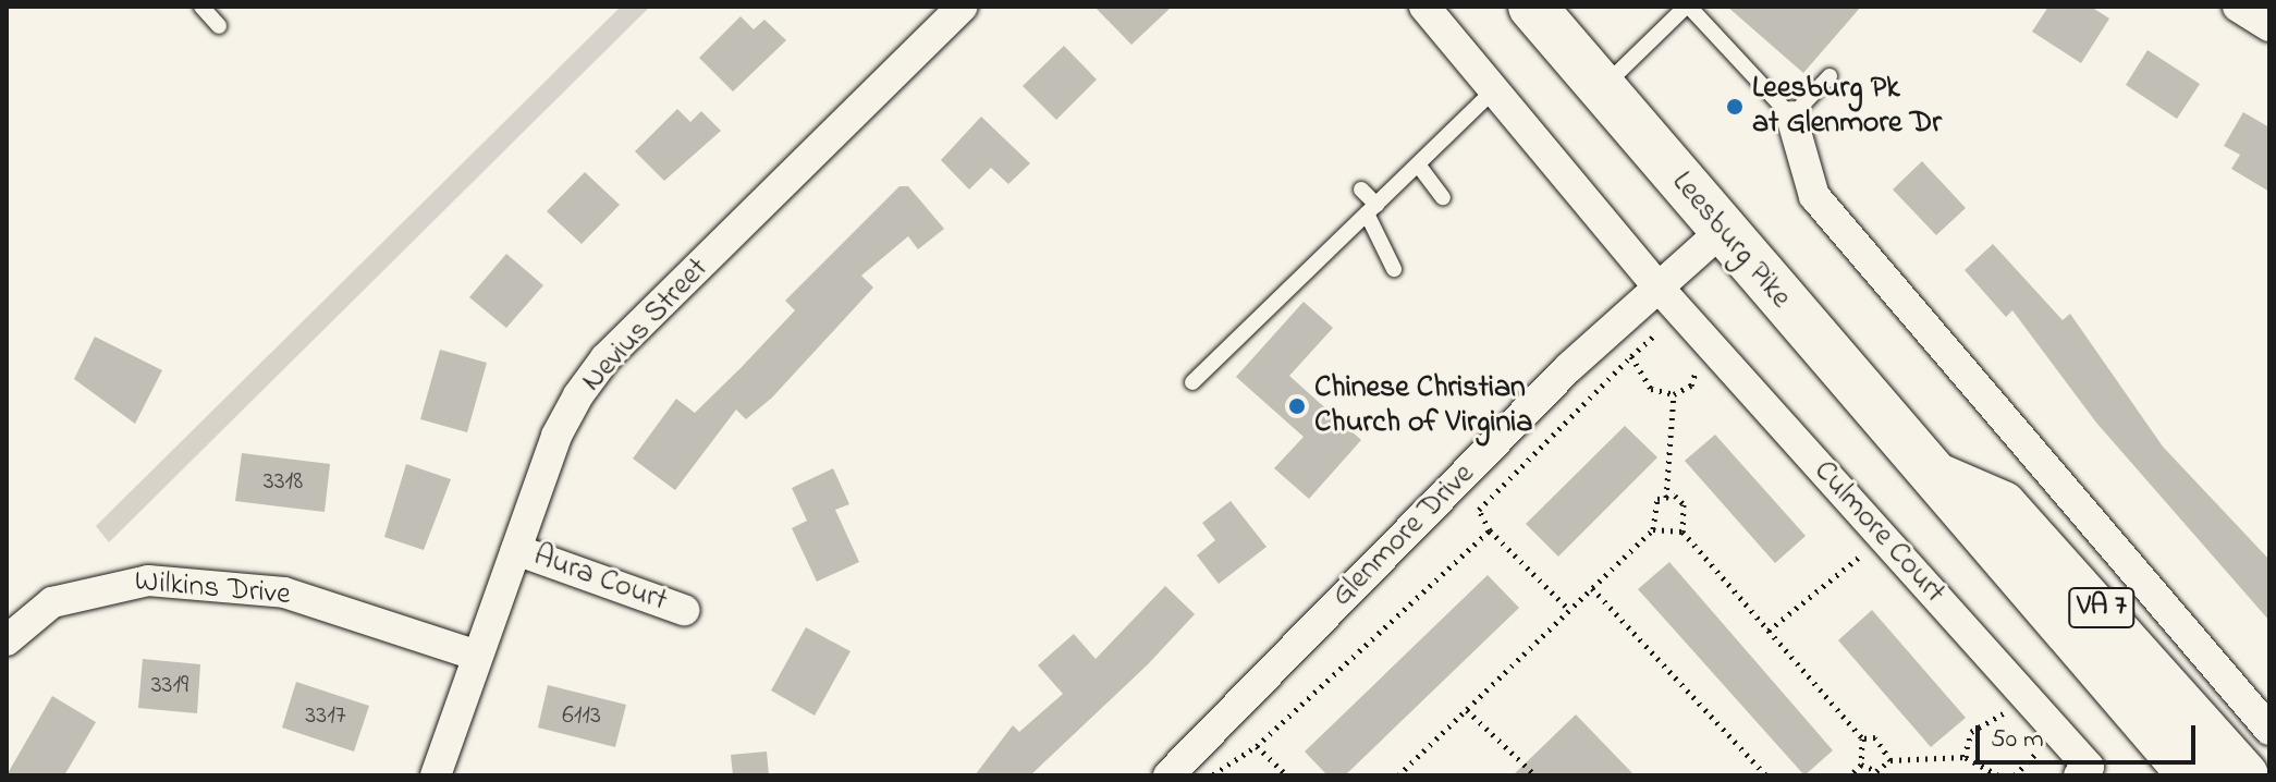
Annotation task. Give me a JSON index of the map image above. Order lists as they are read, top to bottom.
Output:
{
  "streets": {
    "main road": ["Leesburg Pike", "VA 7"],
    "street": [
      "Nevius Street",
      "Culmore Court",
      "Glenmore Drive",
      "Aura Court",
      "Wilkins Drive"
    ]
  },
  "crossings": [
    ["Leesburg Pike", "Glenmore Drive"],
    ["Nevius Street", "Aura Court"],
    ["Nevius Street", "Wilkins Drive"],
    ["Culmore Court", "Glenmore Drive"]
  ],
  "places": ["Leesburg Pk at Glenmore Dr", "Chinese Christian Church of Virginia"],
  "house_numbers": [
    "3318",
    "3319",
    "3317",
    "6113"
  ],
  "scale_bar": "50 m"
}
